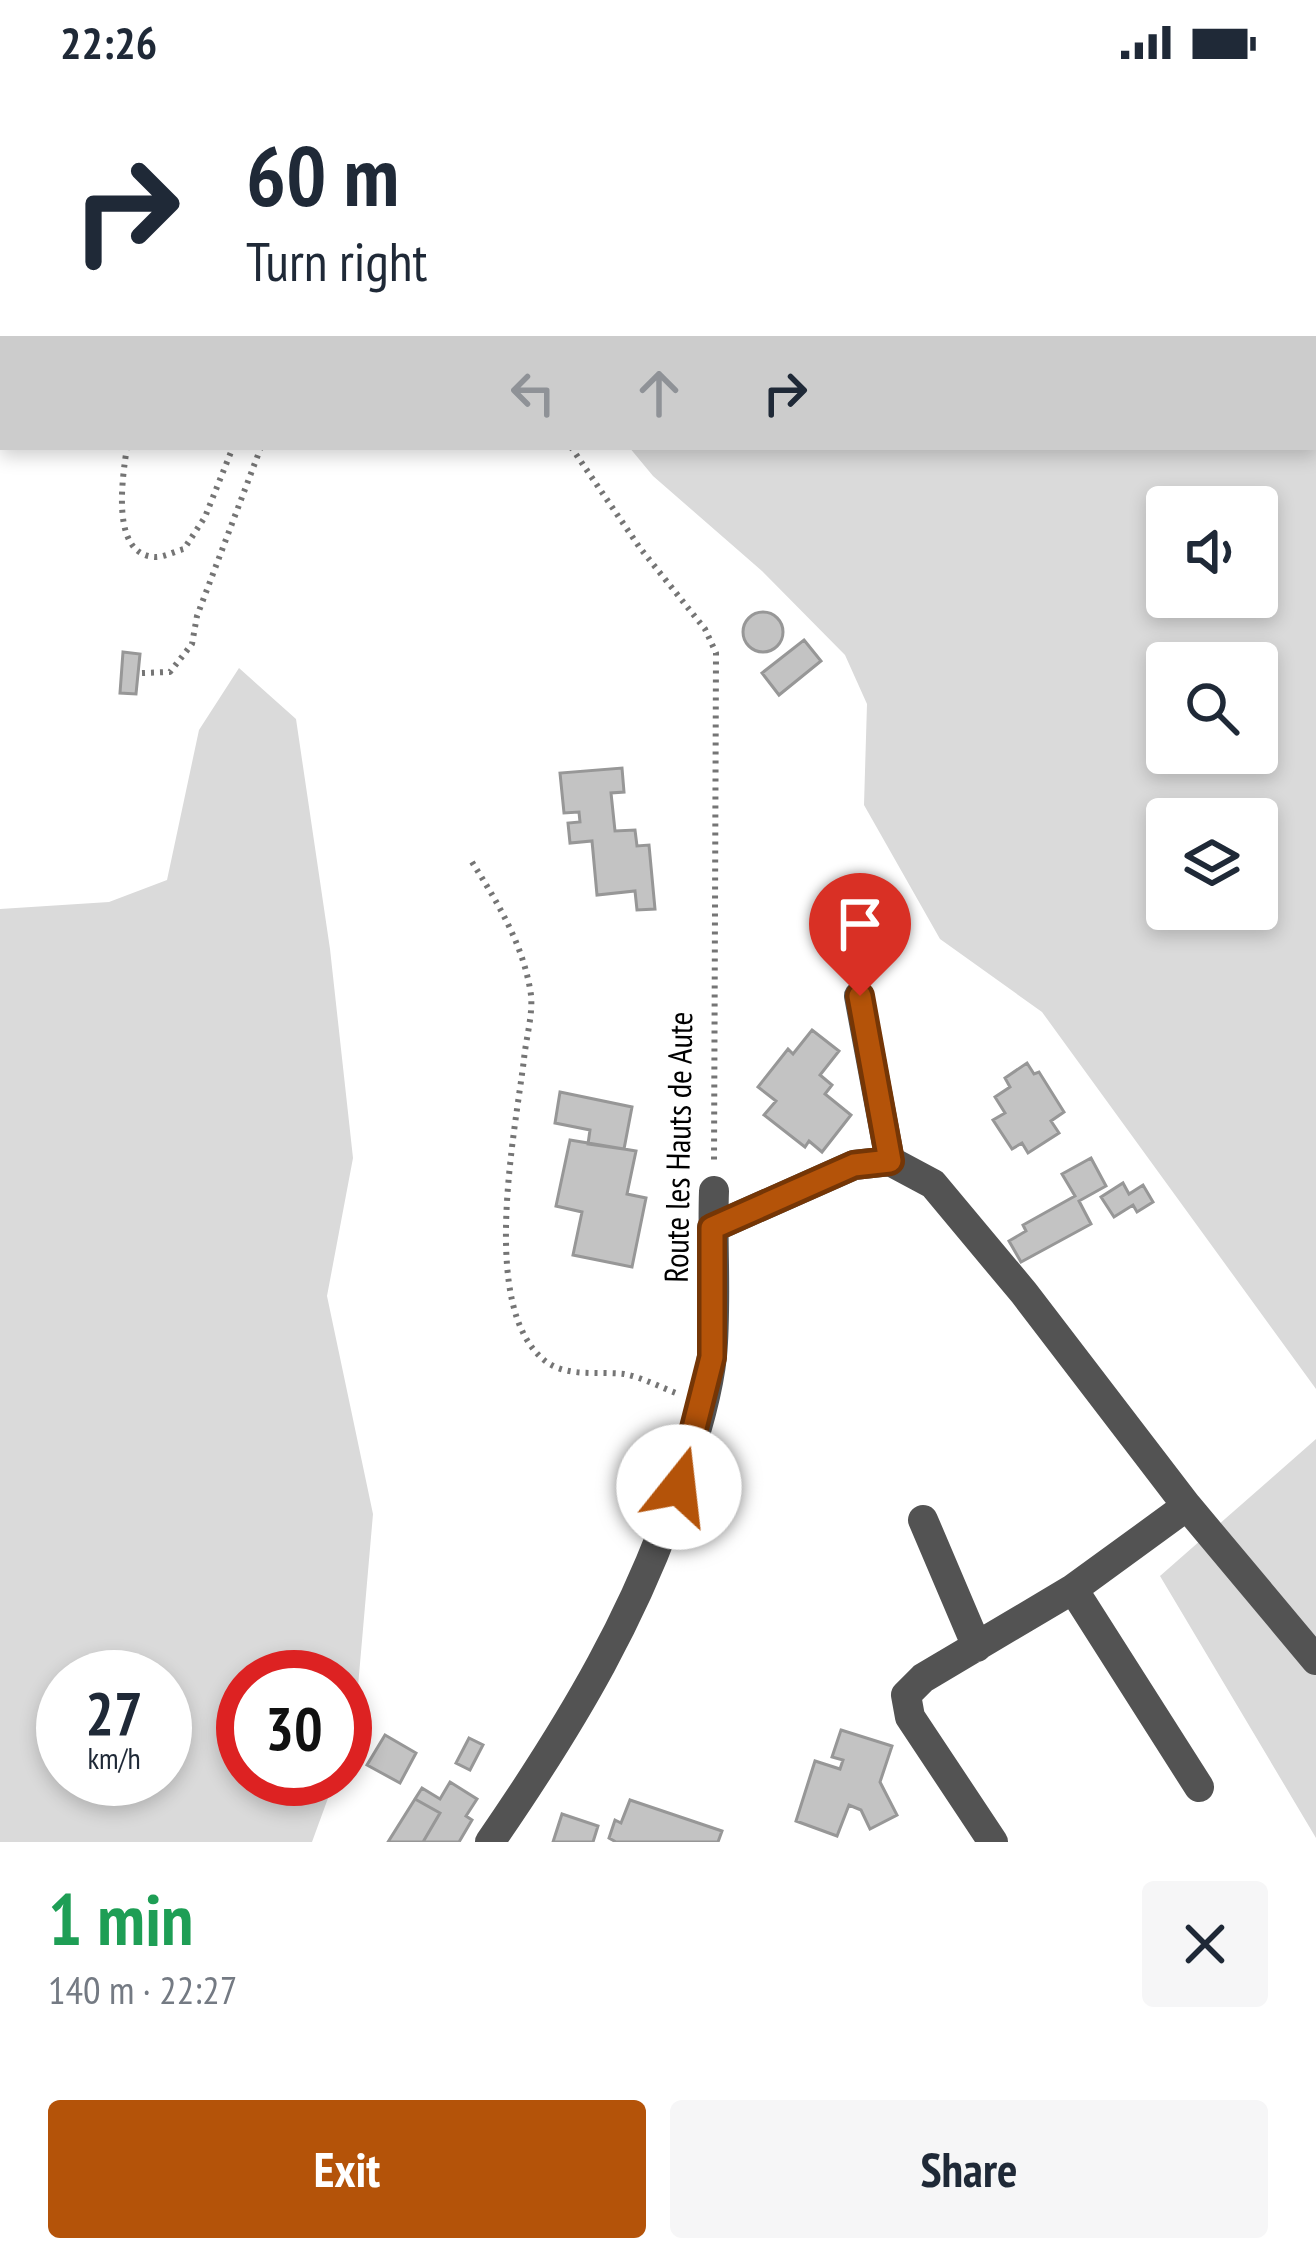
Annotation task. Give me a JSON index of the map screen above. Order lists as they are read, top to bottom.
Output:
{
  "streets": {
    "street": ["Route les Hauts de Aute"]
  },
  "page": {
    "status": "22:26",
    "turn": ["60 m", "Turn right"],
    "speed": "27 km/h",
    "limit": "30",
    "heading": ["1 min", "140 m · 22:27"],
    "buttons": ["Exit", "Share"]
  }
}
